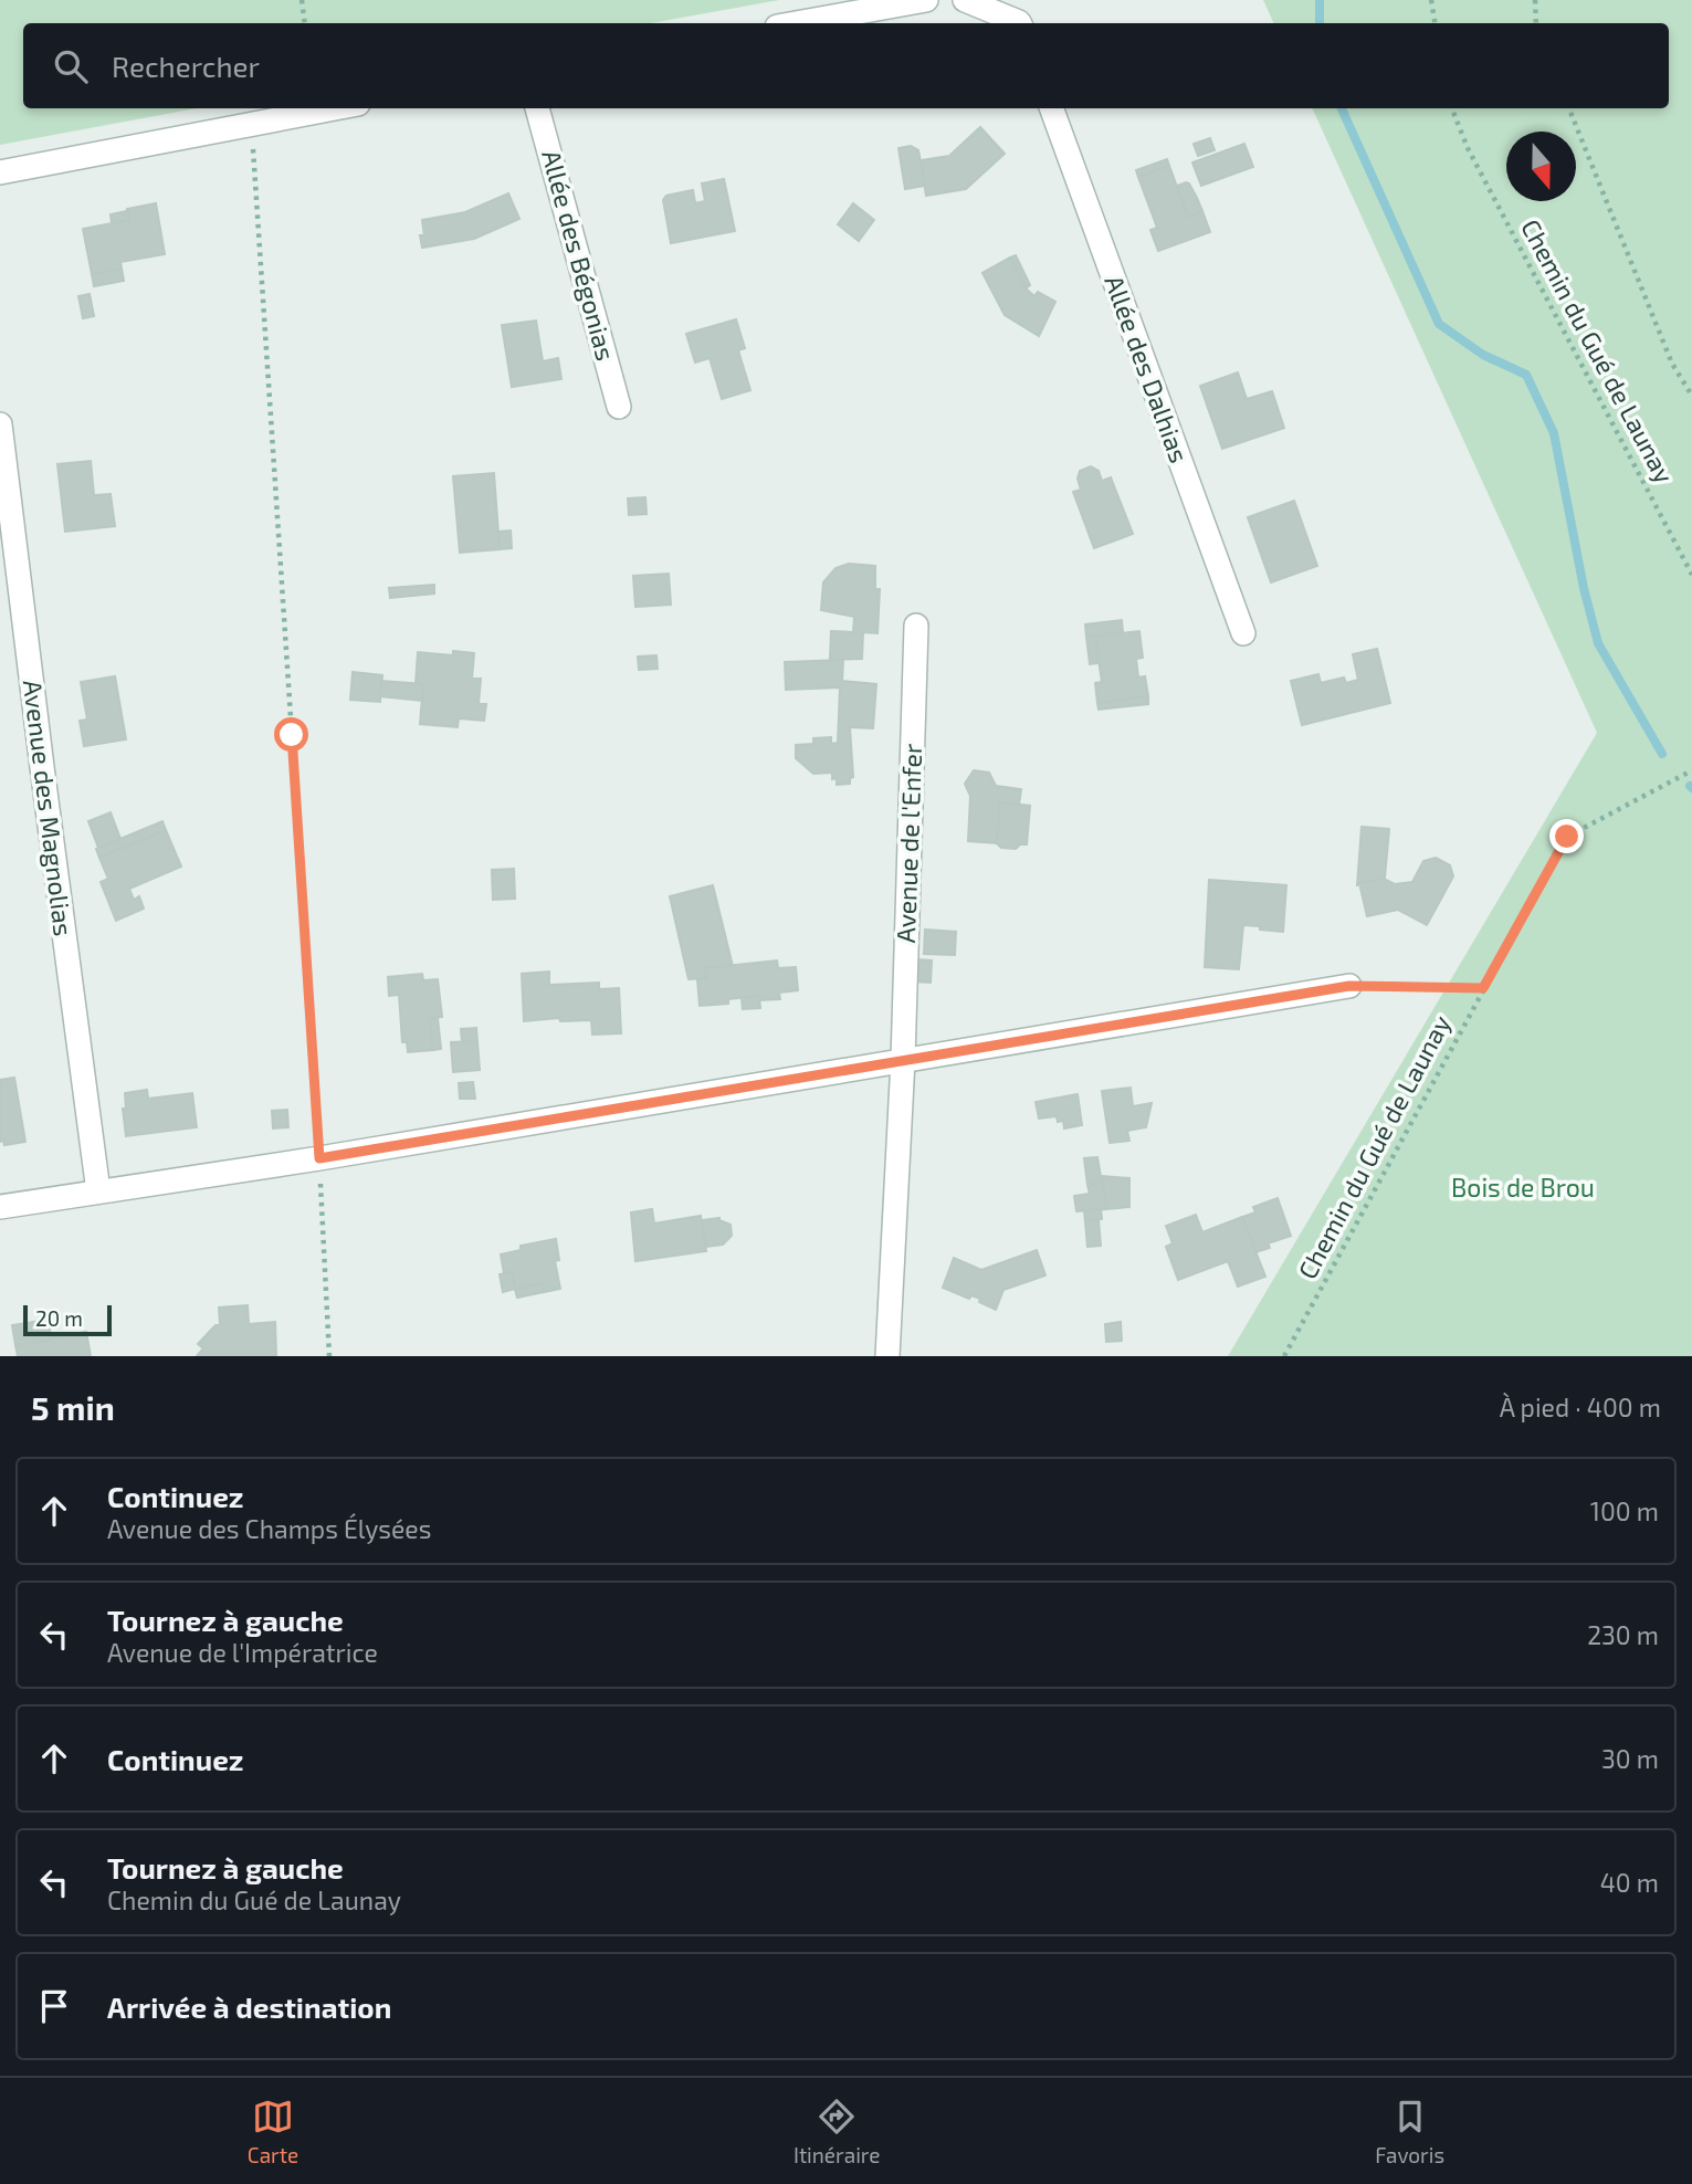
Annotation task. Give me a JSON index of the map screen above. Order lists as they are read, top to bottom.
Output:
{
  "streets": {
    "street": [
      "Allée des Bégonias",
      "Allée des Dalhias",
      "Avenue des Magnolias",
      "Avenue de l'Enfer"
    ],
    "path": ["Chemin du Gué de Launay"]
  },
  "parks": ["Bois de Brou"],
  "scale_bar": "20 m",
  "north": "bottom",
  "page": {
    "search": "Rechercher",
    "scale": "20 m",
    "heading": ["5 min", "À pied · 400 m"],
    "list": [
      ["Continuez", "Avenue des Champs Élysées", "100 m"],
      ["Tournez à gauche", "Avenue de l'Impératrice", "230 m"],
      ["Continuez", "30 m"],
      ["Tournez à gauche", "Chemin du Gué de Launay", "40 m"],
      "Arrivée à destination"
    ],
    "nav": ["Carte", "Itinéraire", "Favoris"]
  }
}
